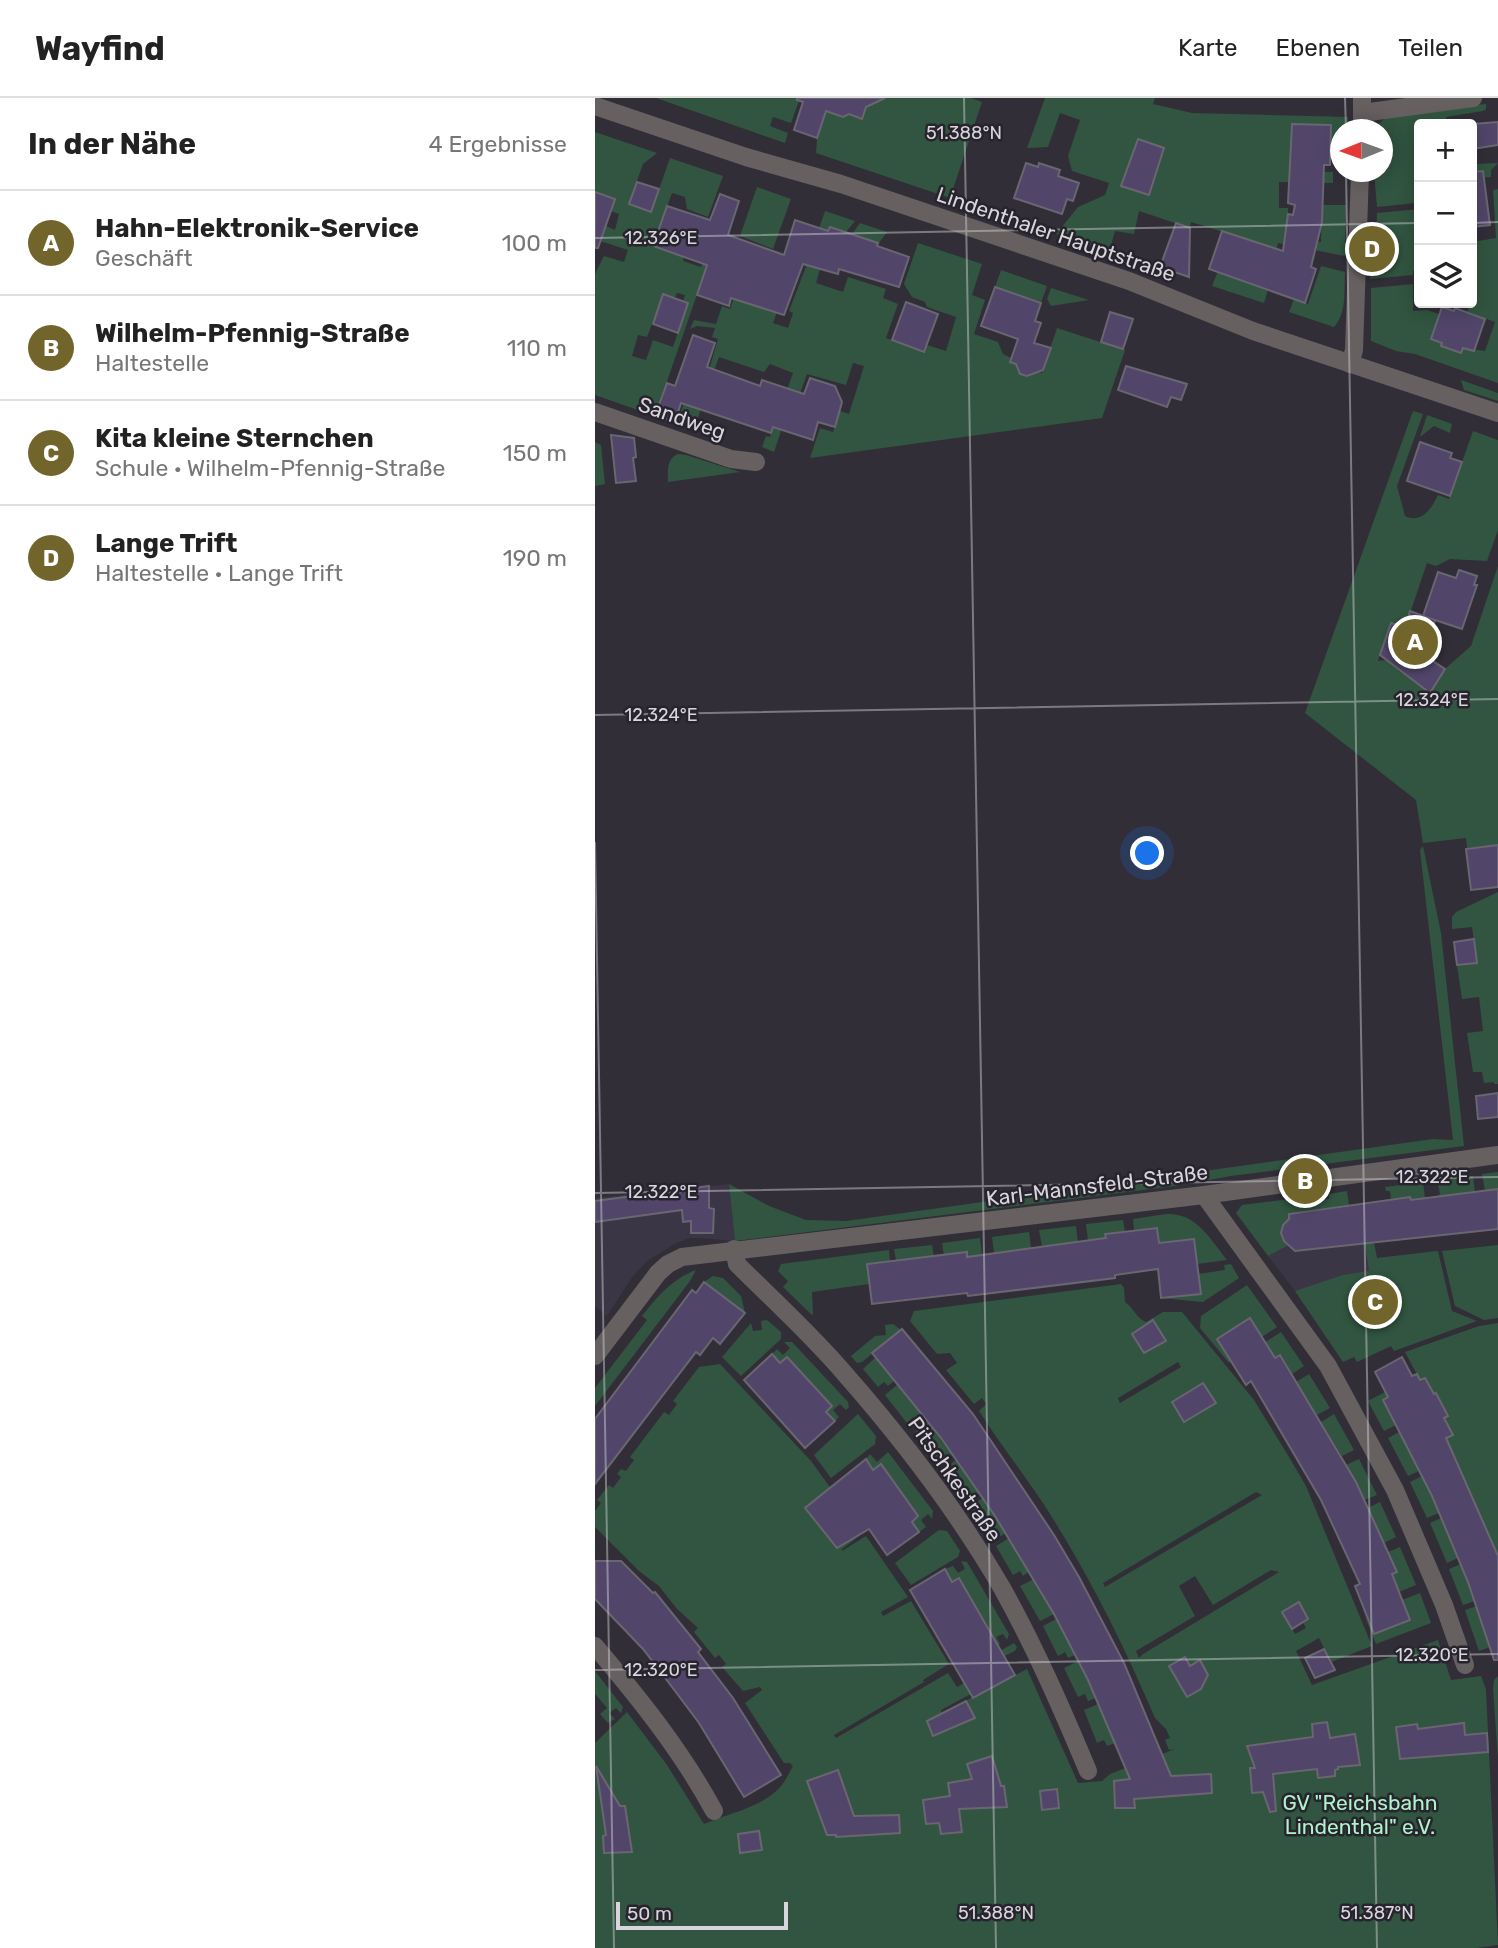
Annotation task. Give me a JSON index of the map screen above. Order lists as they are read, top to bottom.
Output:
{
  "streets": {
    "street": [
      "Lindenthaler Hauptstraße",
      "Sandweg",
      "Karl-Mannsfeld-Straße",
      "Pitschkestraße"
    ]
  },
  "crossings": [
    ["Karl-Mannsfeld-Straße", "Pitschkestraße"]
  ],
  "parks": ["GV \"Reichsbahn Lindenthal\" e.V."],
  "scale_bar": "50 m",
  "north": "left",
  "page": {
    "header": "Wayfind",
    "nav": ["Karte", "Ebenen", "Teilen"],
    "heading": ["In der Nähe", "4 Ergebnisse"],
    "map_buttons": ["+", "−"],
    "list": [
      {
        "mark": "A",
        "name": "Hahn-Elektronik-Service",
        "note": "Geschäft",
        "value": "100 m"
      },
      {
        "mark": "B",
        "name": "Wilhelm-Pfennig-Straße",
        "note": "Haltestelle",
        "value": "110 m"
      },
      {
        "mark": "C",
        "name": "Kita kleine Sternchen",
        "note": "Schule · Wilhelm-Pfennig-Straße",
        "value": "150 m"
      },
      {
        "mark": "D",
        "name": "Lange Trift",
        "note": "Haltestelle · Lange Trift",
        "value": "190 m"
      }
    ],
    "pins": [
      "D",
      "A",
      "B",
      "C"
    ],
    "scale": "50 m"
  },
  "coordinates": [
    "51.388°N",
    "12.326°E",
    "12.324°E",
    "12.322°E",
    "12.320°E",
    "51.387°N"
  ]
}
